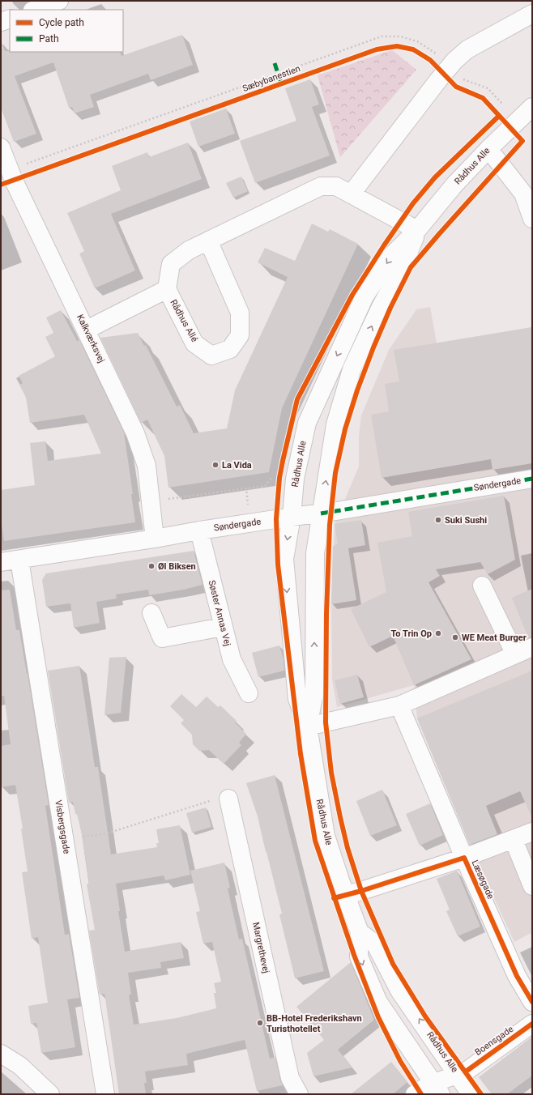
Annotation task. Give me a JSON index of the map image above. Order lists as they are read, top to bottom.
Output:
{
  "streets": {
    "street": [
      "Rådhus Alle",
      "Rådhus Allé",
      "Kalkværksvej",
      "Søndergade",
      "Søster Annas Vej",
      "Visbergsgade",
      "Læsøgade",
      "Margrethevej",
      "Boensgade"
    ],
    "cycle path": ["Sæbybanestien"]
  },
  "crossings": [
    ["Rådhus Alle", "Rådhus Allé"],
    ["Rådhus Alle", "Søndergade"],
    ["Rådhus Alle", "Læsøgade"],
    ["Rådhus Alle", "Boensgade"],
    ["Kalkværksvej", "Søndergade"],
    ["Søndergade", "Søster Annas Vej"],
    ["Søndergade", "Visbergsgade"]
  ],
  "places": [
    "La Vida",
    "Suki Sushi",
    "Øl Biksen",
    "To Trin Op",
    "WE Meat Burger",
    "BB-Hotel Frederikshavn Turisthotellet"
  ],
  "legend": ["Cycle path", "Path"]
}
